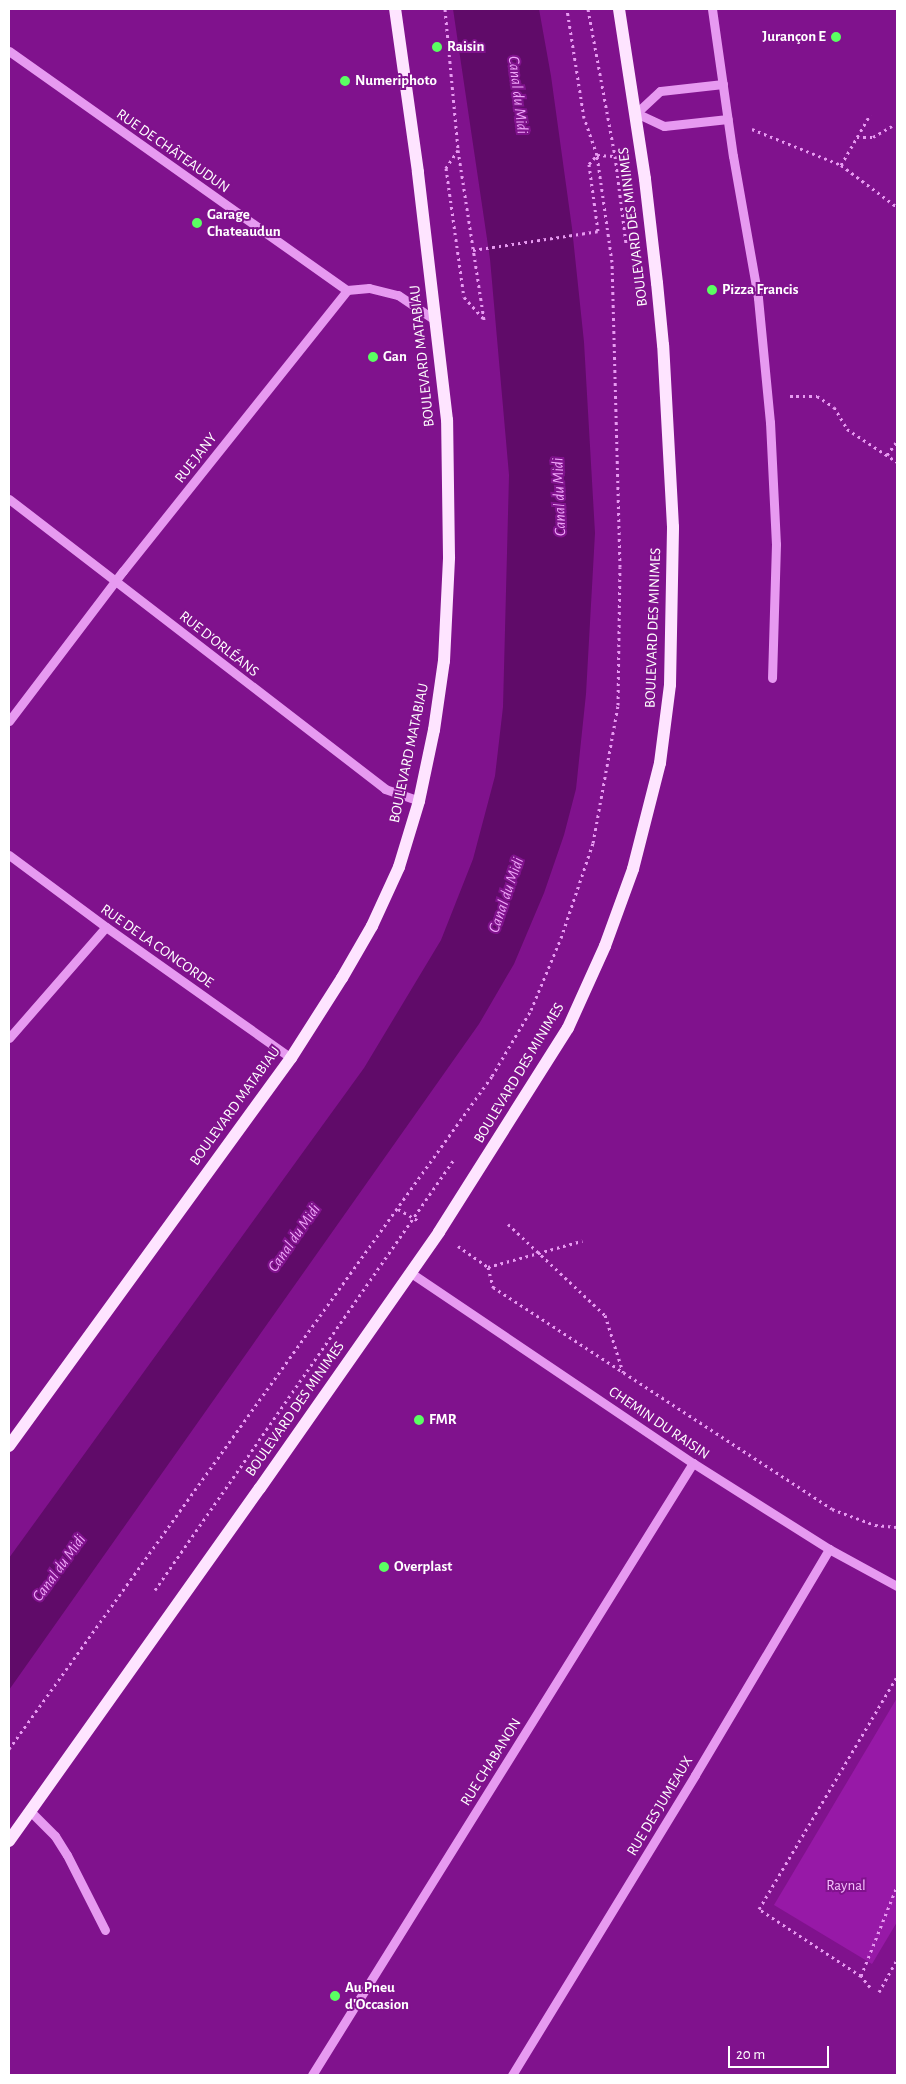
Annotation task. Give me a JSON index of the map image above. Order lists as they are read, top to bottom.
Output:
{
  "streets": {
    "main road": ["BOULEVARD DES MINIMES", "BOULEVARD MATABIAU"],
    "street": [
      "RUE DE CHÂTEAUDUN",
      "RUE JANY",
      "RUE D'ORLÉANS",
      "RUE DE LA CONCORDE",
      "CHEMIN DU RAISIN",
      "RUE CHABANON",
      "RUE DES JUMEAUX"
    ]
  },
  "crossings": [
    ["RUE DE CHÂTEAUDUN", "RUE JANY"],
    ["BOULEVARD DES MINIMES", "CHEMIN DU RAISIN"],
    ["BOULEVARD MATABIAU", "RUE D'ORLÉANS"],
    ["BOULEVARD MATABIAU", "RUE DE LA CONCORDE"],
    ["RUE JANY", "RUE D'ORLÉANS"],
    ["CHEMIN DU RAISIN", "RUE CHABANON"],
    ["CHEMIN DU RAISIN", "RUE DES JUMEAUX"]
  ],
  "water": ["Canal du Midi"],
  "parks": ["Raynal"],
  "places": [
    "Jurançon E",
    "Raisin",
    "Numeriphoto",
    "Garage Chateaudun",
    "Pizza Francis",
    "Gan",
    "FMR",
    "Overplast",
    "Au Pneu d'Occasion"
  ],
  "scale_bar": "20 m"
}
